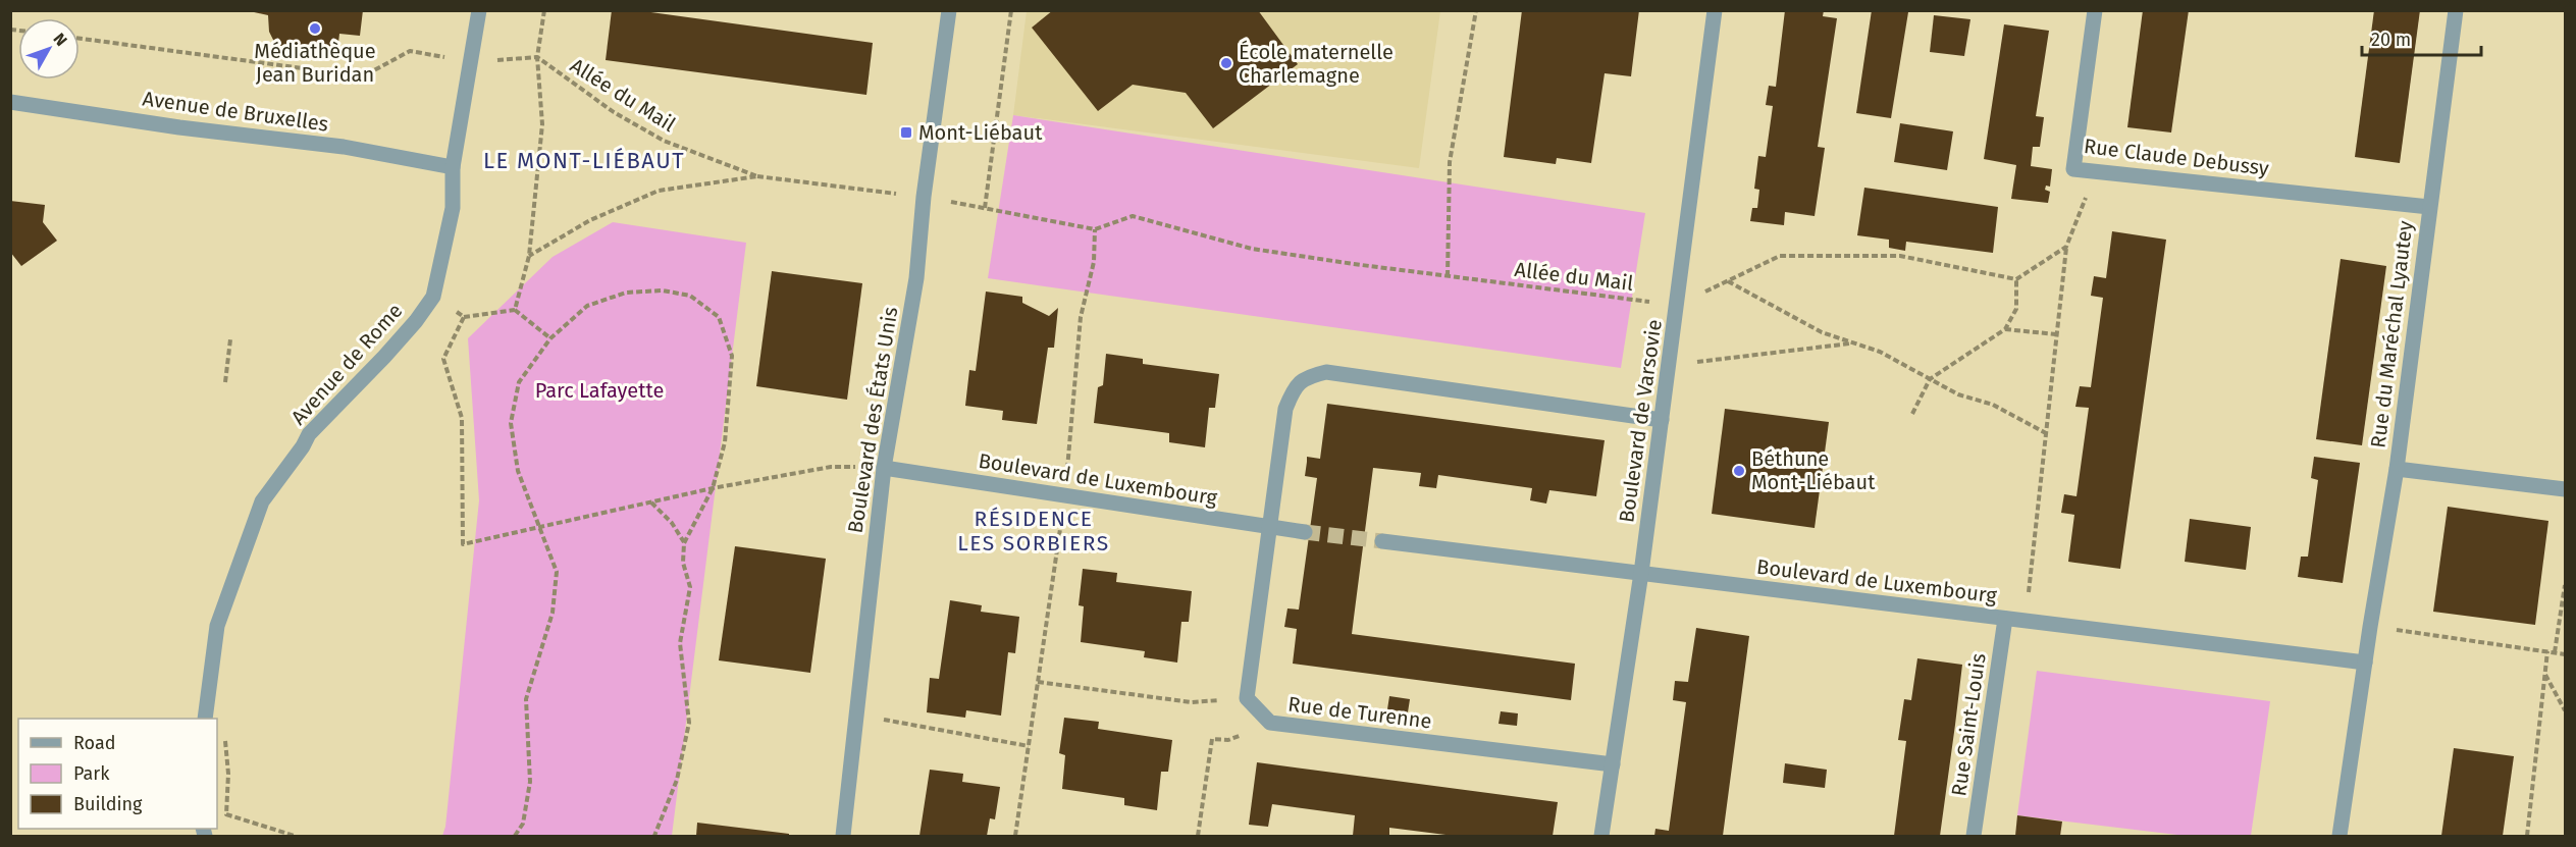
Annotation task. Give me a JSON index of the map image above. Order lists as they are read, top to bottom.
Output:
{
  "streets": {
    "street": [
      "Avenue de Bruxelles",
      "Rue Claude Debussy",
      "Rue du Maréchal Lyautey",
      "Avenue de Rome",
      "Boulevard des États Unis",
      "Boulevard de Varsovie",
      "Boulevard de Luxembourg",
      "Rue de Turenne",
      "Rue Saint-Louis"
    ],
    "path": ["Allée du Mail"]
  },
  "crossings": [
    ["Allée du Mail", "Boulevard des États Unis"],
    ["Allée du Mail", "Boulevard de Varsovie"],
    ["Avenue de Bruxelles", "Avenue de Rome"],
    ["Rue Claude Debussy", "Rue du Maréchal Lyautey"],
    ["Rue du Maréchal Lyautey", "Boulevard de Luxembourg"],
    ["Boulevard des États Unis", "Boulevard de Luxembourg"],
    ["Boulevard de Varsovie", "Boulevard de Luxembourg"],
    ["Boulevard de Varsovie", "Rue de Turenne"],
    ["Boulevard de Luxembourg", "Rue Saint-Louis"]
  ],
  "districts": ["LE MONT-LIÉBAUT", "RÉSIDENCE LES SORBIERS"],
  "parks": ["Parc Lafayette"],
  "places": {
    "other": ["Médiathèque Jean Buridan", "École maternelle Charlemagne", "Béthune Mont-Liébaut"],
    "transit": ["Mont-Liébaut"]
  },
  "legend": ["Road", "Park", "Building"],
  "scale_bar": "20 m",
  "north": "top right"
}
